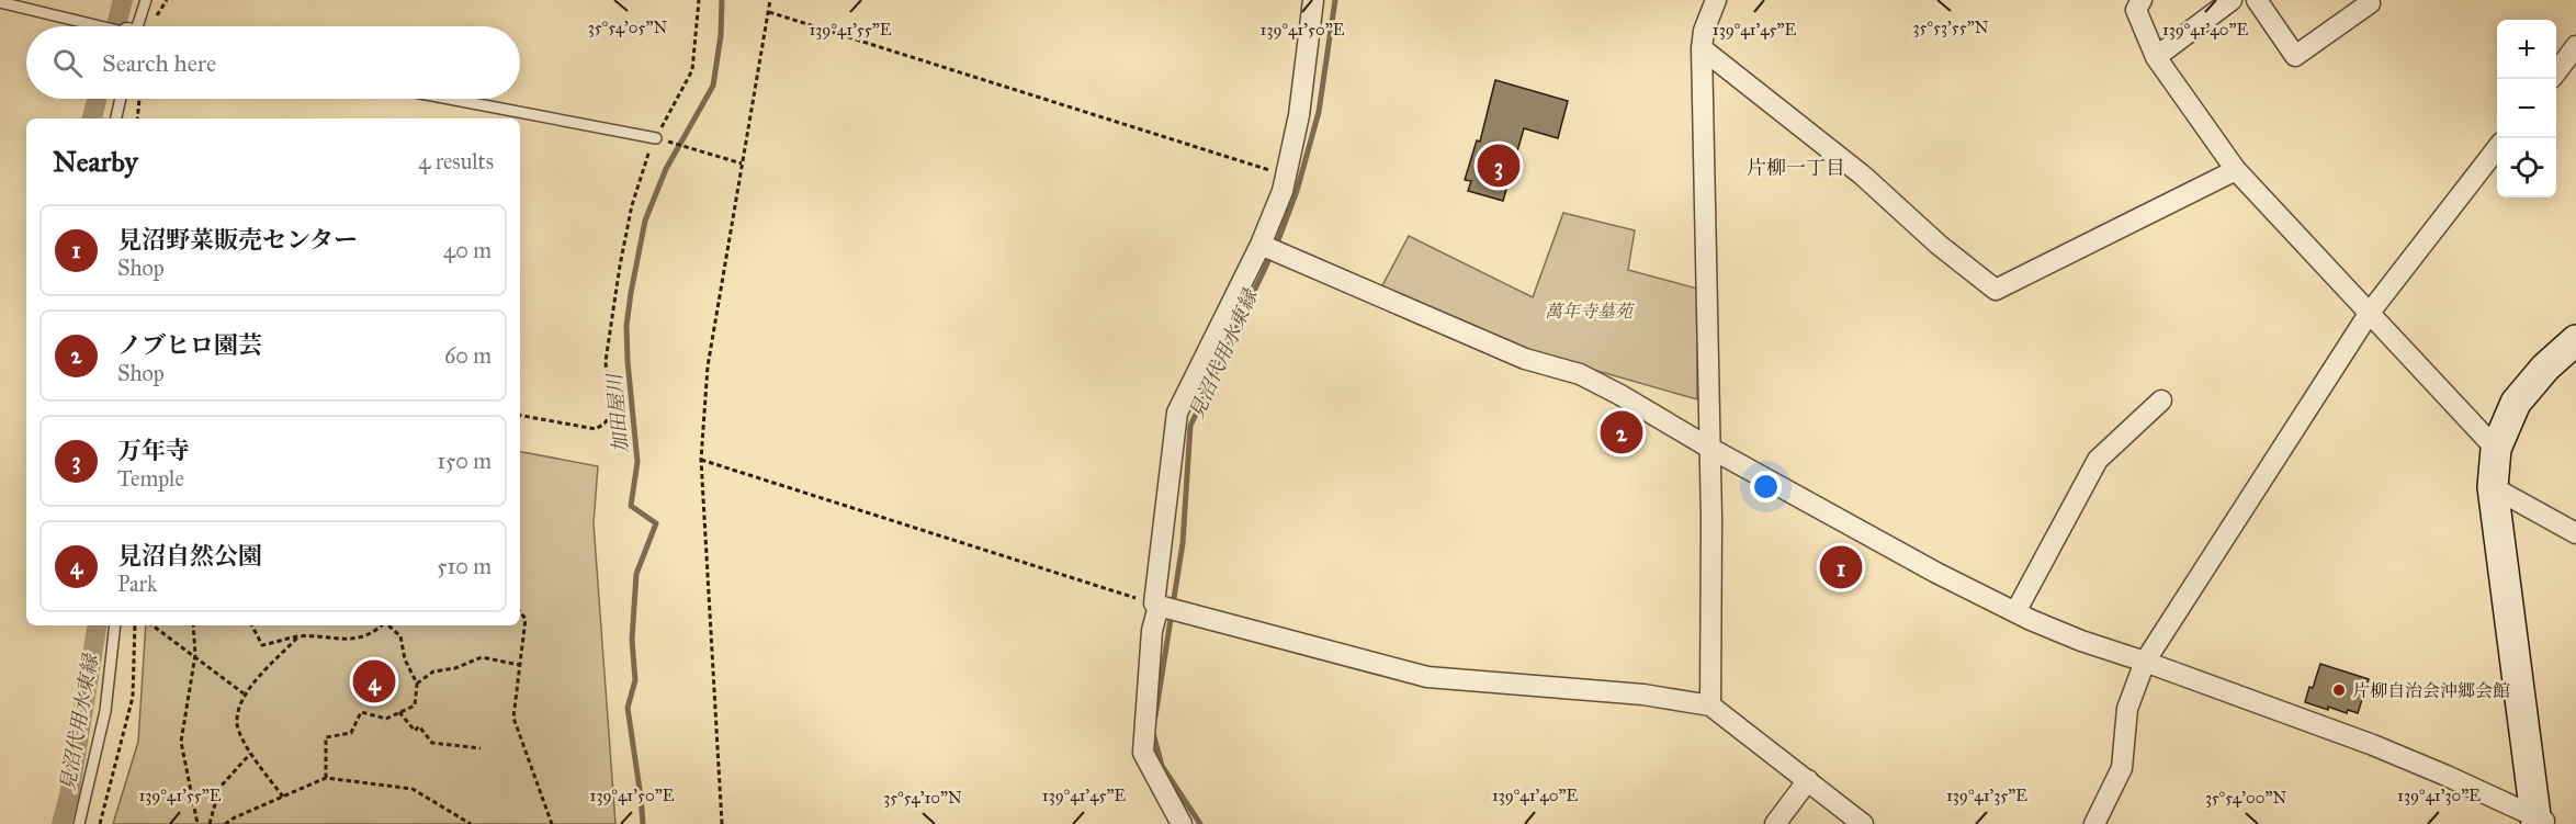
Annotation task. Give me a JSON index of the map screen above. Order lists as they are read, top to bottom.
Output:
{
  "districts": ["片柳一丁目"],
  "water": ["見沼代用水東縁", "加田屋川"],
  "parks": ["萬年寺墓苑"],
  "places": ["片柳自治会沖郷会館"],
  "page": {
    "map_buttons": ["+", "−"],
    "search": "Search here",
    "heading": ["Nearby", "4 results"],
    "pins": [
      "3",
      "2",
      "1",
      "4"
    ],
    "list": [
      {
        "mark": "1",
        "name": "見沼野菜販売センター",
        "note": "Shop",
        "value": "40 m"
      },
      {
        "mark": "2",
        "name": "ノブヒロ園芸",
        "note": "Shop",
        "value": "60 m"
      },
      {
        "mark": "3",
        "name": "万年寺",
        "note": "Temple",
        "value": "150 m"
      },
      {
        "mark": "4",
        "name": "見沼自然公園",
        "note": "Park",
        "value": "510 m"
      }
    ]
  },
  "coordinates": [
    "35°54'05\"N",
    "35°53'55\"N",
    "139°41'55\"E",
    "139°41'50\"E",
    "139°41'45\"E",
    "139°41'40\"E",
    "139°41'35\"E",
    "139°41'30\"E",
    "35°54'10\"N",
    "35°54'00\"N"
  ]
}
